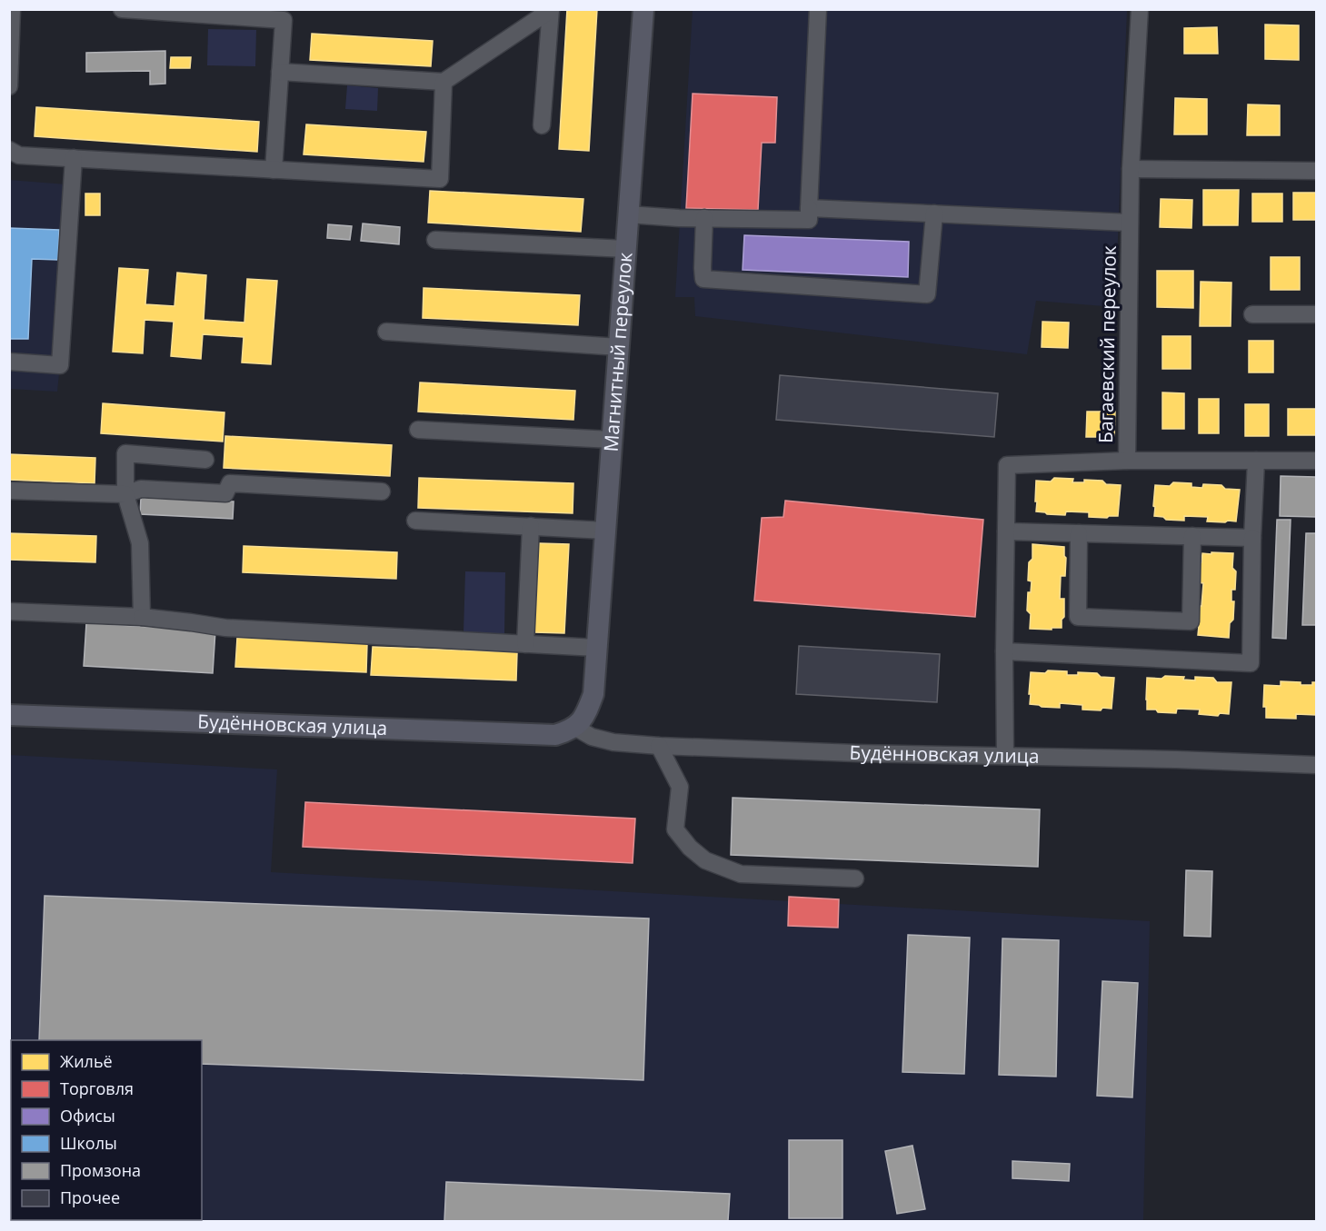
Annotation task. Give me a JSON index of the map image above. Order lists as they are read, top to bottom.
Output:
{
  "streets": {
    "main road": ["Магнитный переулок", "Будённовская улица"],
    "street": ["Багаевский переулок"]
  },
  "crossings": [
    ["Магнитный переулок", "Будённовская улица"]
  ],
  "legend": [
    "Жильё",
    "Торговля",
    "Офисы",
    "Школы",
    "Промзона",
    "Прочее"
  ]
}
